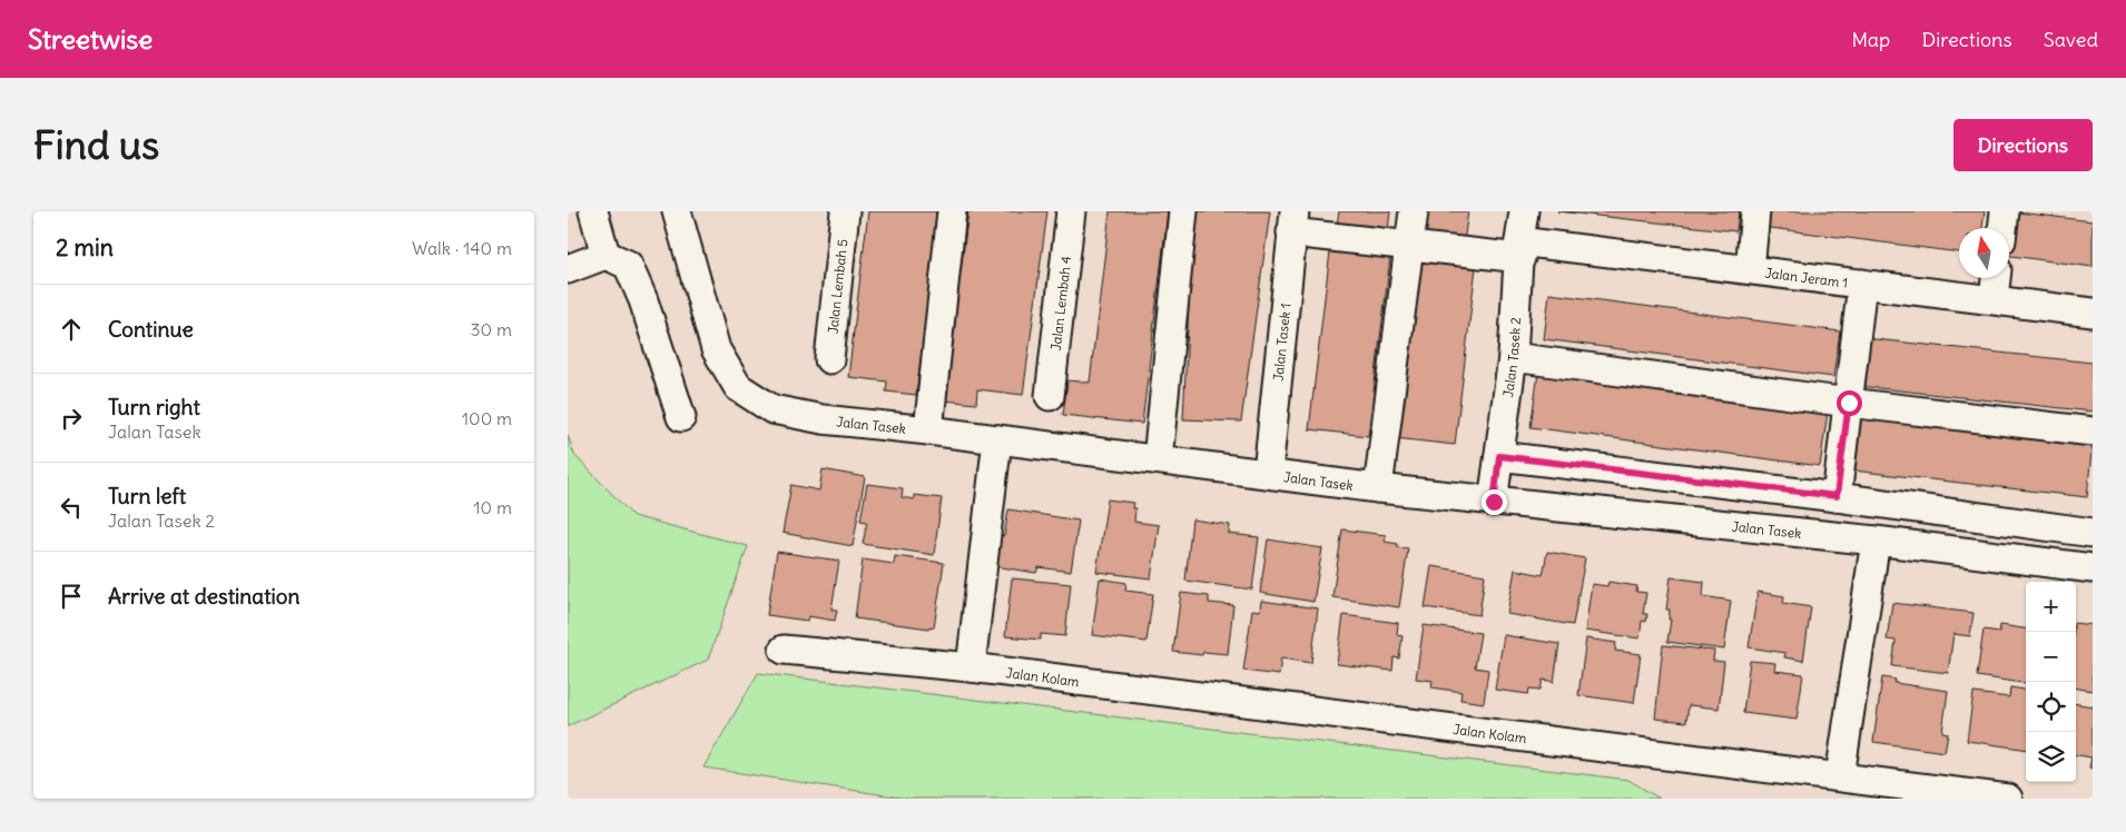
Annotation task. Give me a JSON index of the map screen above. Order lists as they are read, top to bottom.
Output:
{
  "streets": {
    "street": [
      "Jalan Jeram 1",
      "Jalan Lembah 5",
      "Jalan Lembah 4",
      "Jalan Tasek 1",
      "Jalan Tasek 2",
      "Jalan Tasek",
      "Jalan Kolam"
    ]
  },
  "crossings": [
    ["Jalan Jeram 1", "Jalan Tasek 1"],
    ["Jalan Jeram 1", "Jalan Tasek 2"],
    ["Jalan Tasek 1", "Jalan Tasek"],
    ["Jalan Tasek 2", "Jalan Tasek"]
  ],
  "north": "top",
  "page": {
    "header": "Streetwise",
    "nav": ["Map", "Directions", "Saved"],
    "buttons": "Directions",
    "title": "Find us",
    "heading": ["2 min", "Walk · 140 m"],
    "list": [
      ["Continue", "30 m"],
      ["Turn right", "Jalan Tasek", "100 m"],
      ["Turn left", "Jalan Tasek 2", "10 m"],
      "Arrive at destination"
    ],
    "map_buttons": ["+", "−"]
  }
}
